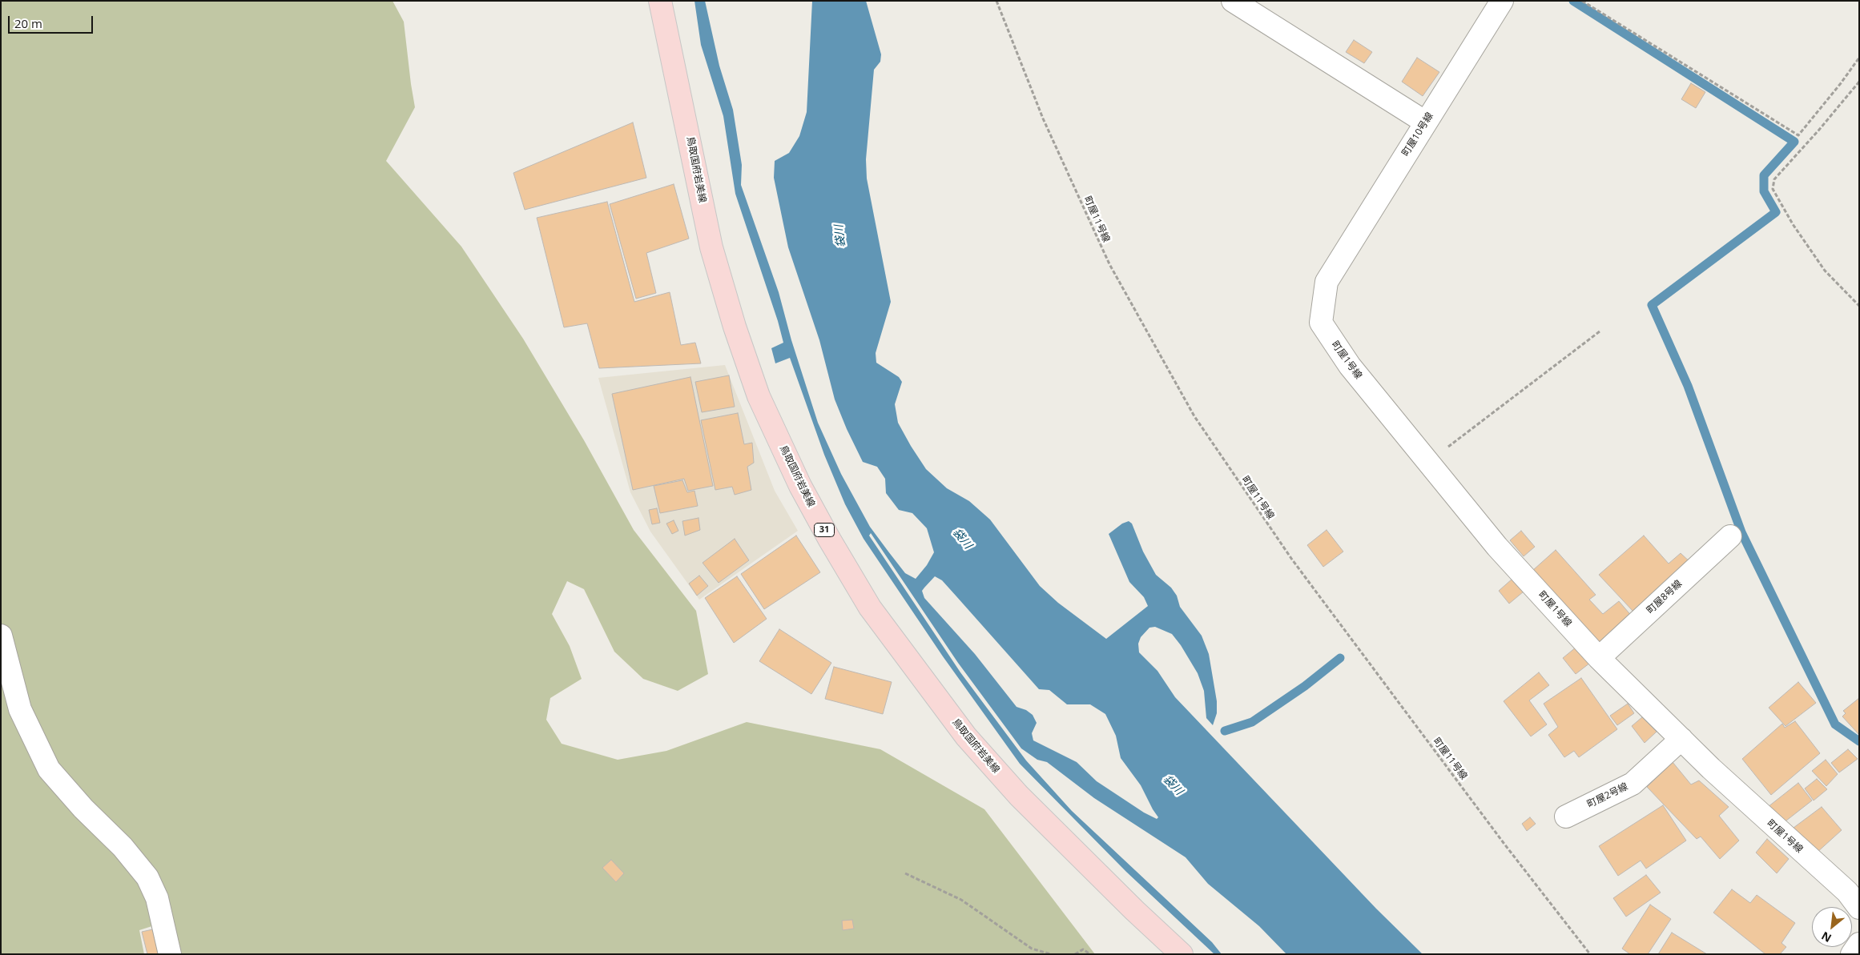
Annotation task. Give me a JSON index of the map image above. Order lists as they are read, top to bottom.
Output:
{
  "streets": {
    "main road": ["鳥取国府岩美線", "31"],
    "street": [
      "町屋10号線",
      "町屋1号線",
      "町屋8号線",
      "町屋2号線"
    ],
    "path": ["町屋11号線"]
  },
  "crossings": [
    ["町屋10号線", "町屋1号線"],
    ["町屋1号線", "町屋8号線"],
    ["町屋1号線", "町屋2号線"]
  ],
  "water": ["袋川"],
  "scale_bar": "20 m",
  "north": "bottom left"
}
